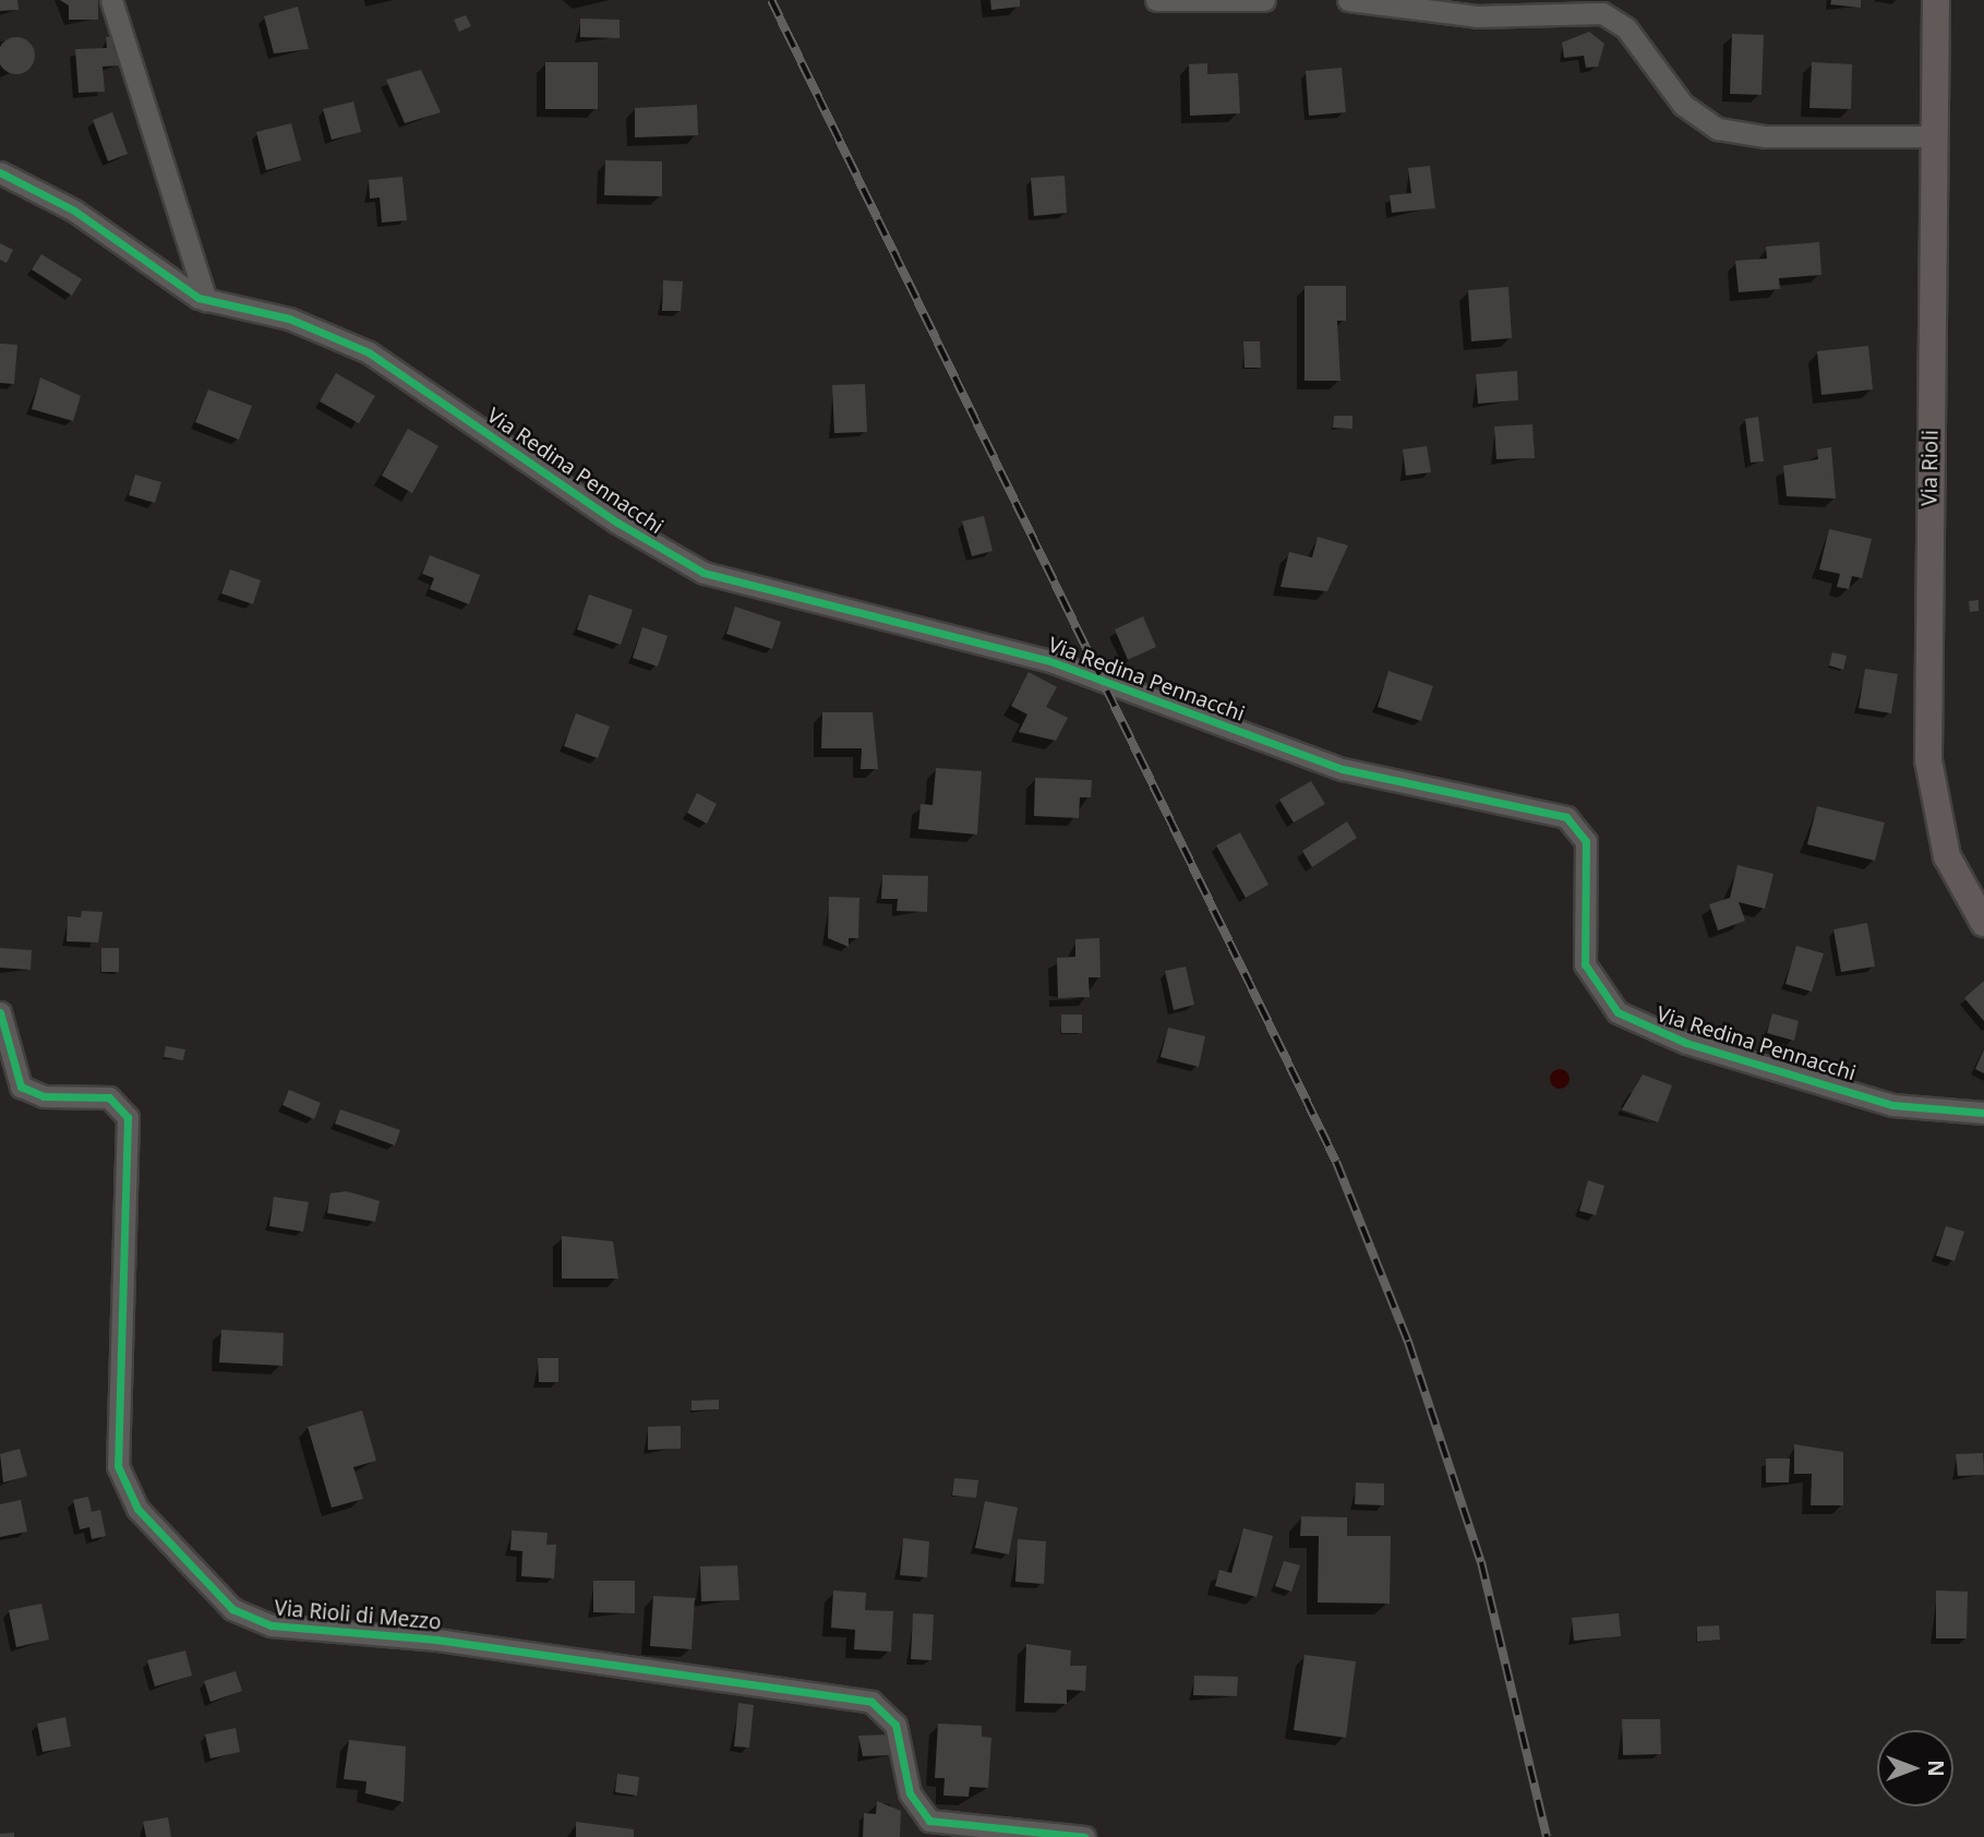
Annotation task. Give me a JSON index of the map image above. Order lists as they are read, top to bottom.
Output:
{
  "streets": {
    "main road": ["Via Rioli"],
    "street": ["Via Redina Pennacchi", "Via Rioli di Mezzo"]
  },
  "north": "right"
}
